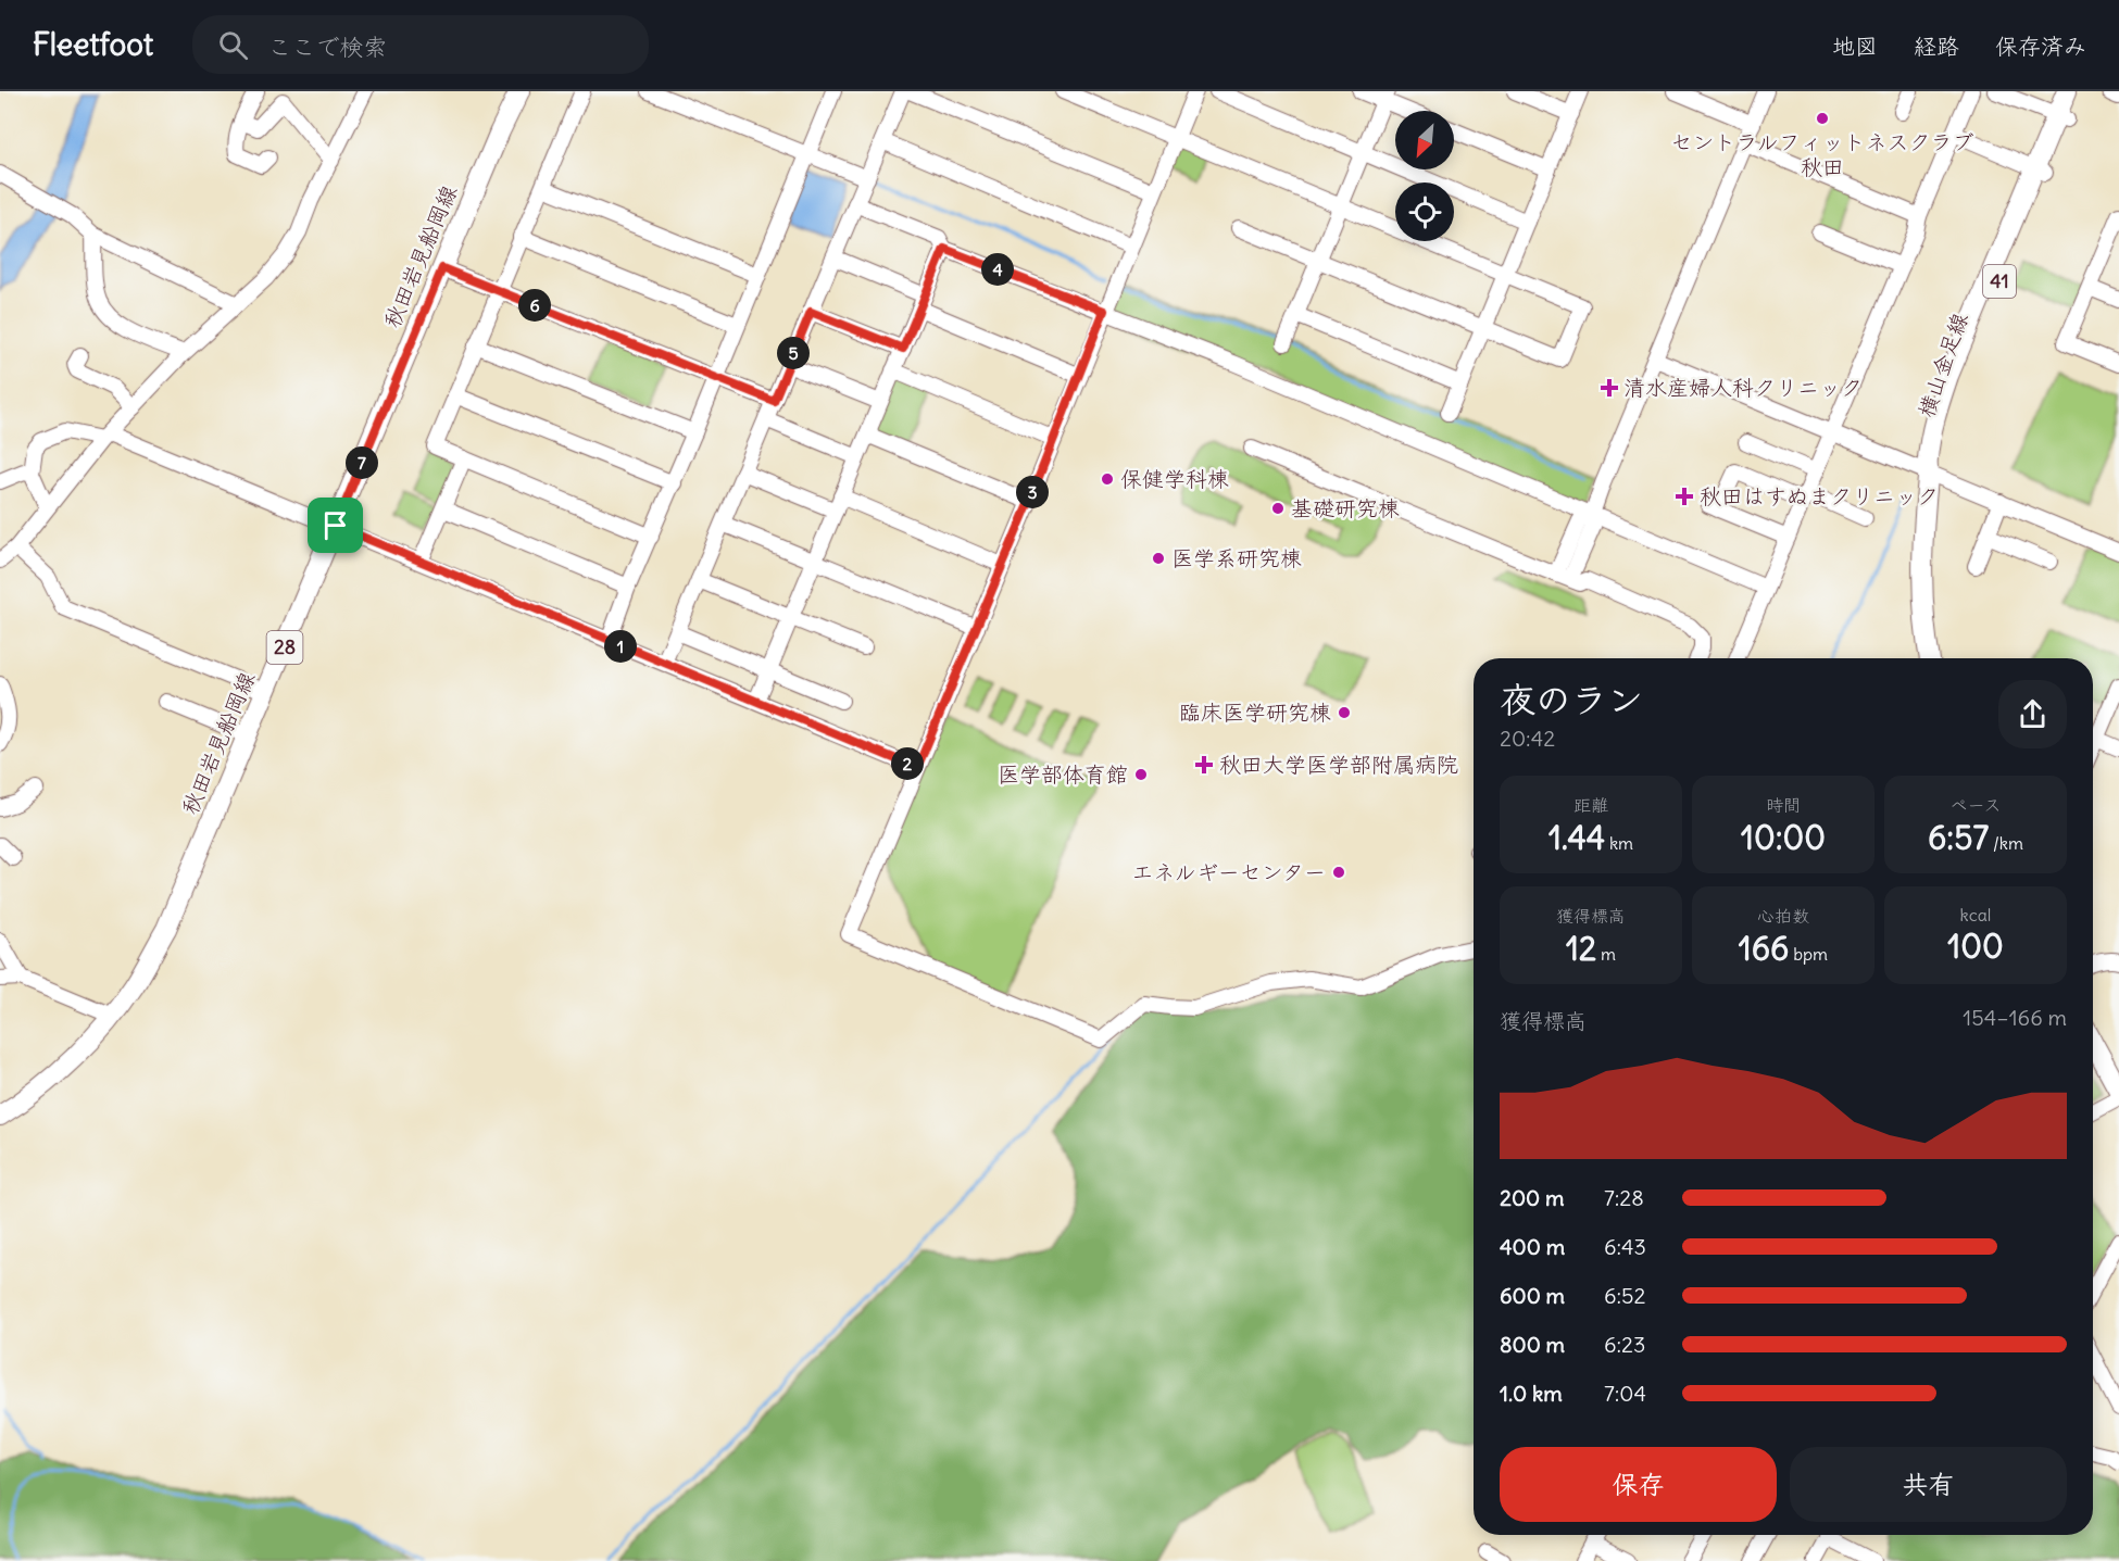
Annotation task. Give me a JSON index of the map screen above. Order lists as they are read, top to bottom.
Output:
{
  "streets": {
    "main road": [
      "秋田岩見船岡線",
      "41",
      "横山金足線",
      "28"
    ]
  },
  "places": {
    "other": [
      "セントラルフィットネスクラブ 秋田",
      "保健学科棟",
      "基礎研究棟",
      "医学系研究棟",
      "臨床医学研究棟",
      "医学部体育館",
      "エネルギーセンター"
    ],
    "health": ["清水産婦人科クリニック", "秋田はすぬまクリニック", "秋田大学医学部附属病院"]
  },
  "north": "bottom left",
  "page": {
    "header": "Fleetfoot",
    "search": "ここで検索",
    "nav": ["地図", "経路", "保存済み"],
    "pins": [
      "4",
      "6",
      "5",
      "7",
      "3",
      "1",
      "2"
    ],
    "heading": ["夜のラン", "20:42"],
    "stats": [
      ["距離", "1.44 km"],
      ["時間", "10:00"],
      ["ペース", "6:57 /km"],
      ["獲得標高", "12 m"],
      ["心拍数", "166 bpm"],
      ["kcal", "100"]
    ],
    "chart": ["獲得標高", "154–166 m"],
    "list": [
      {
        "name": "200 m",
        "note": "7:28"
      },
      {
        "name": "400 m",
        "note": "6:43"
      },
      {
        "name": "600 m",
        "note": "6:52"
      },
      {
        "name": "800 m",
        "note": "6:23"
      },
      {
        "name": "1.0 km",
        "note": "7:04"
      }
    ],
    "buttons": ["保存", "共有"]
  }
}
